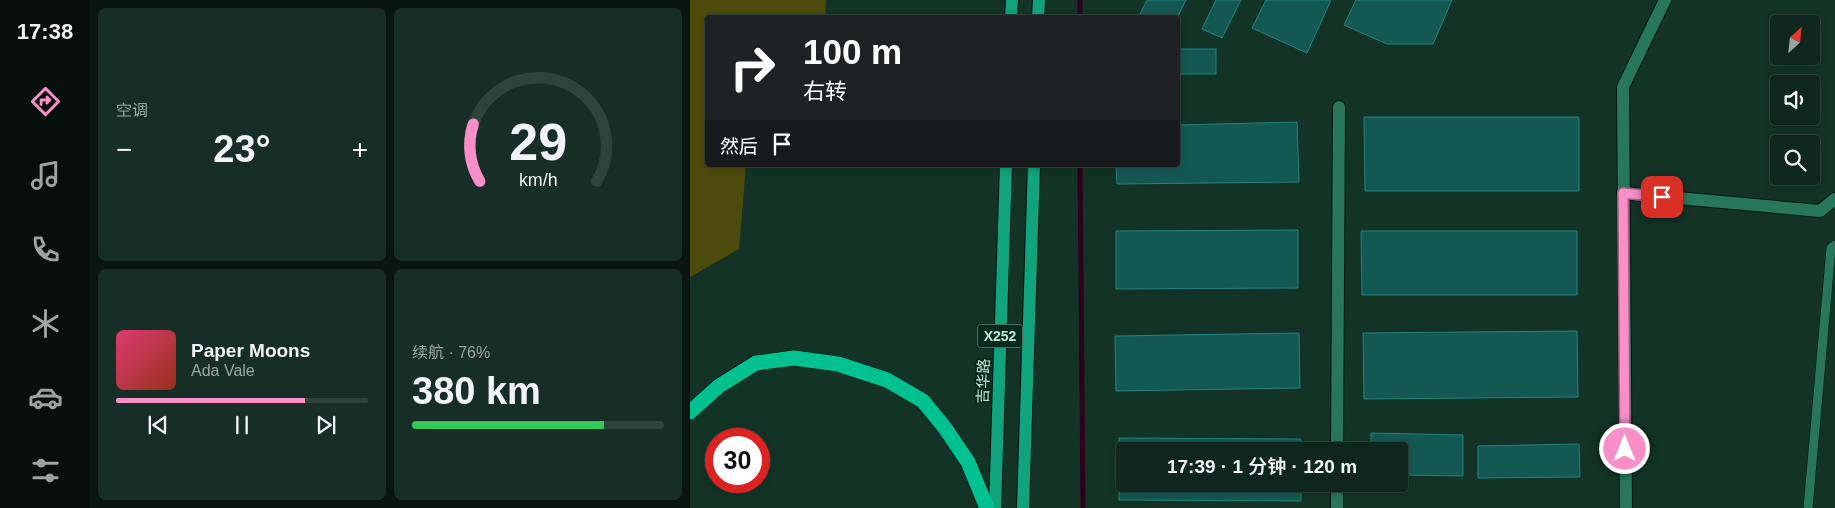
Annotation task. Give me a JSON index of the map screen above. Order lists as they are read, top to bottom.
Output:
{
  "streets": {
    "main road": ["X252", "吉华路"]
  },
  "north": "top right",
  "page": {
    "tabs": "17:38",
    "tile": [
      "空调",
      ["续航 · 76%", "380 km"]
    ],
    "turn": ["100 m", "右转"],
    "then": "然后",
    "heat": ["−", "23°", "+"],
    "song": ["Paper Moons", "Ada Vale"],
    "limit": "30",
    "trip": "17:39 · 1 分钟 · 120 m",
    "gauge": ["29", "km/h"]
  }
}
